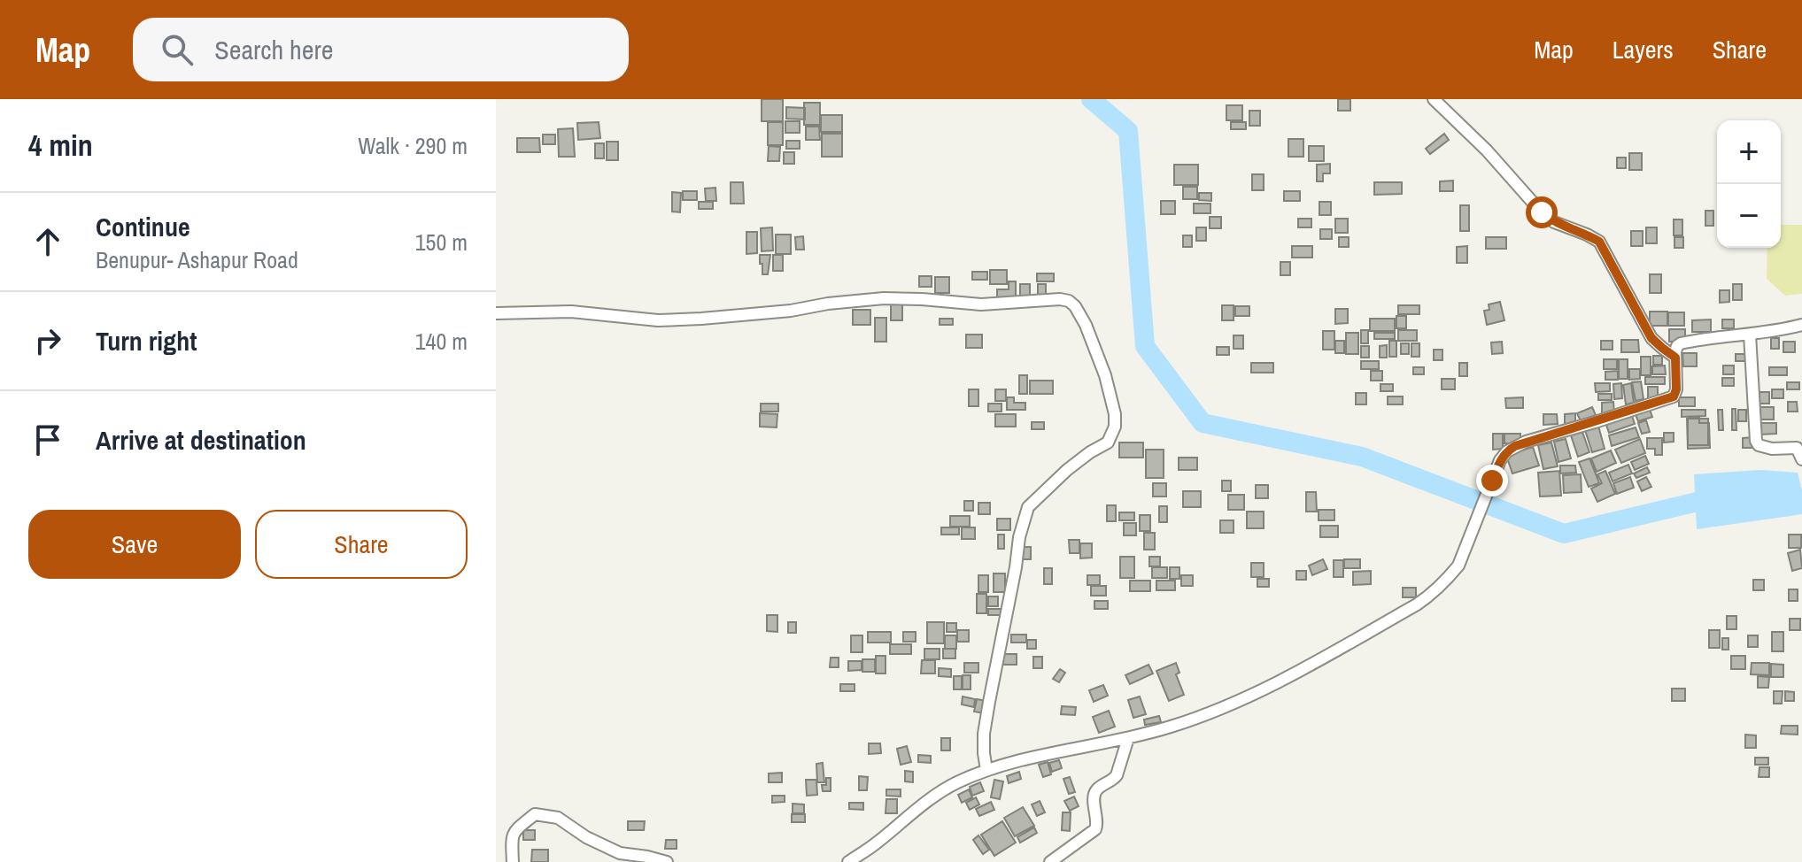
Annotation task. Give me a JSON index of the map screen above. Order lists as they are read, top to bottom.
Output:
{
  "page": {
    "header": "Map",
    "search": "Search here",
    "nav": ["Map", "Layers", "Share"],
    "heading": ["4 min", "Walk · 290 m"],
    "map_buttons": ["+", "−"],
    "list": [
      ["Continue", "Benupur- Ashapur Road", "150 m"],
      ["Turn right", "140 m"],
      "Arrive at destination"
    ],
    "buttons": ["Save", "Share"]
  }
}
